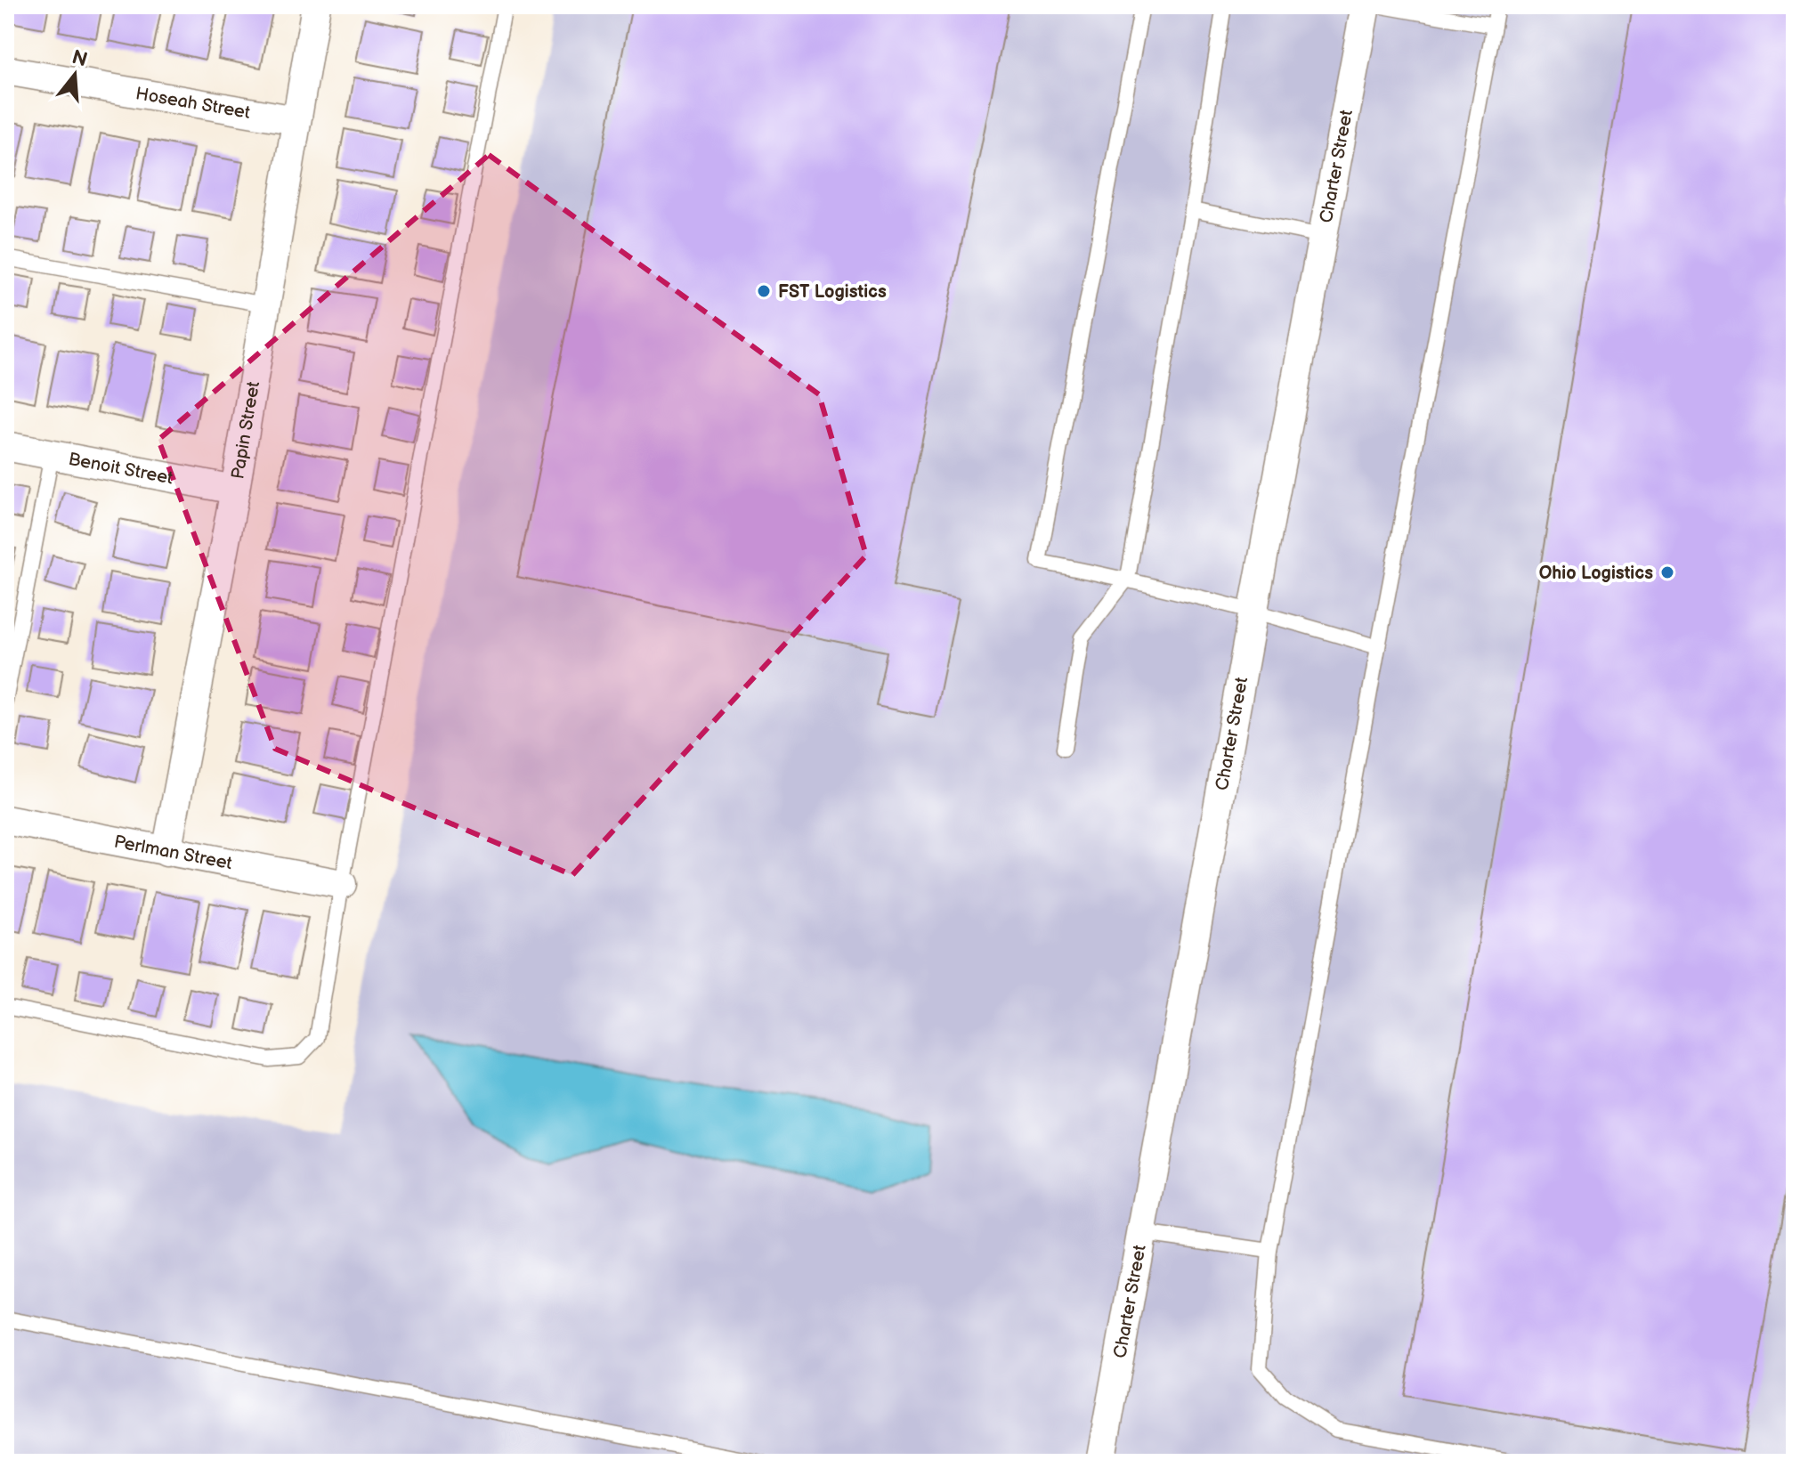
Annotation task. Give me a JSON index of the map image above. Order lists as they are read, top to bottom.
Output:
{
  "streets": {
    "street": [
      "Hoseah Street",
      "Charter Street",
      "Papin Street",
      "Benoit Street",
      "Perlman Street"
    ]
  },
  "crossings": [
    ["Hoseah Street", "Papin Street"],
    ["Papin Street", "Benoit Street"],
    ["Papin Street", "Perlman Street"]
  ],
  "places": ["FST Logistics", "Ohio Logistics"],
  "north": "top"
}
